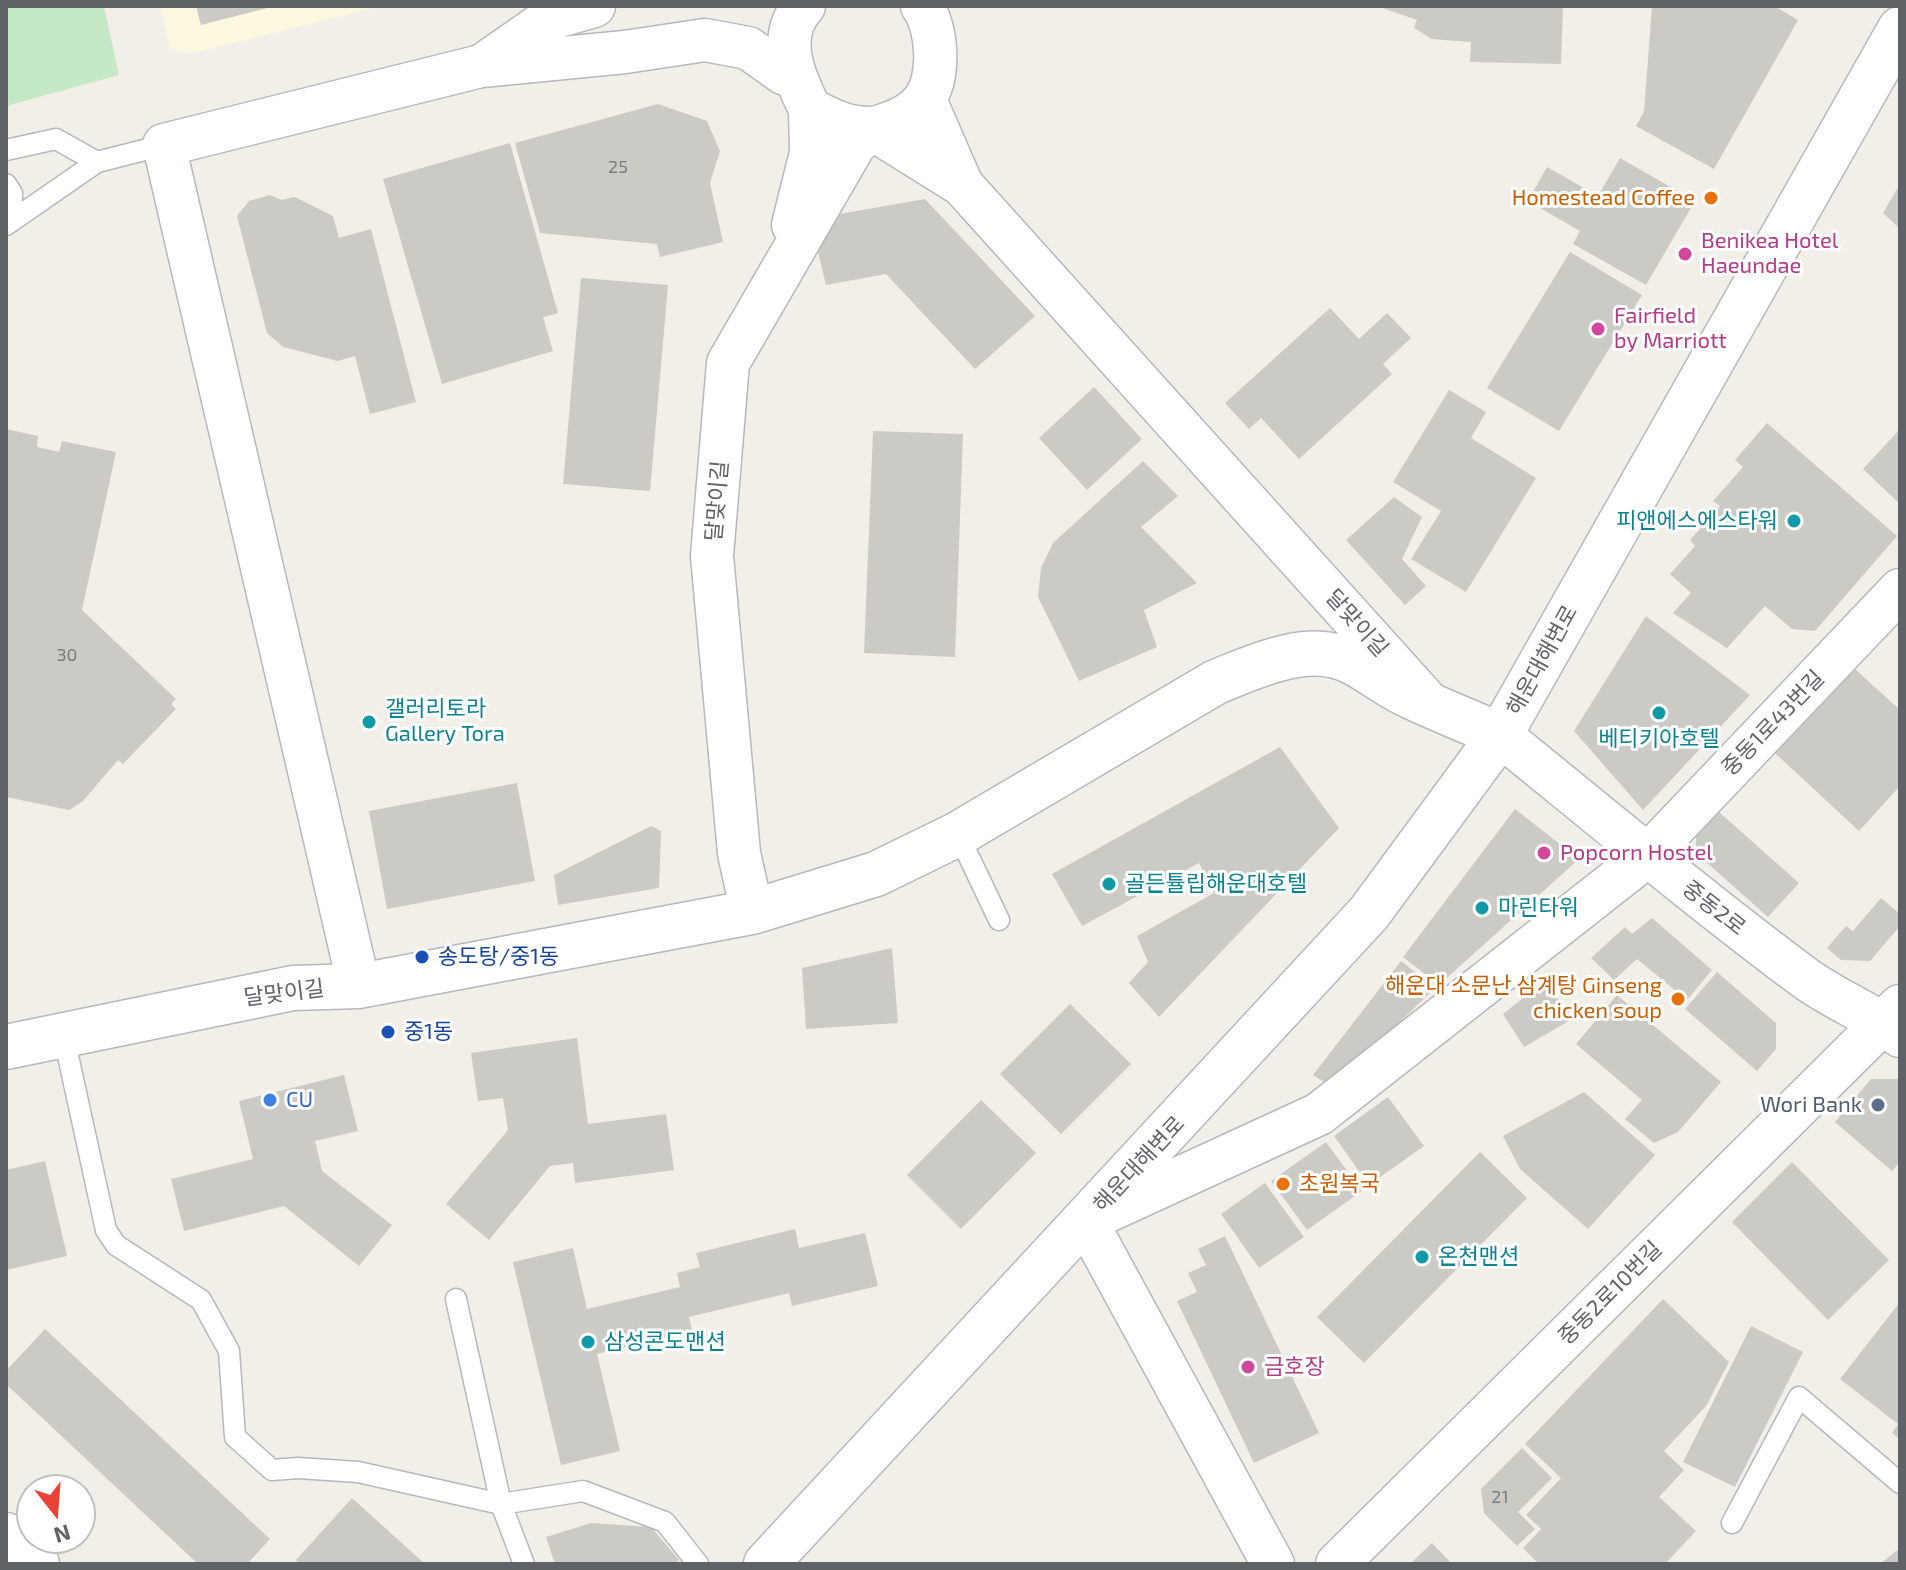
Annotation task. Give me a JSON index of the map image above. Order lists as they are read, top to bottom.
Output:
{
  "streets": {
    "main road": ["달맞이길", "해운대해변로"],
    "street": ["중동1로43번길", "중동2로", "중동2로10번길"]
  },
  "crossings": [
    ["달맞이길", "해운대해변로"],
    ["달맞이길", "중동2로"],
    ["해운대해변로", "중동1로43번길"],
    ["해운대해변로", "중동2로"],
    ["중동1로43번길", "중동2로"],
    ["중동2로", "중동2로10번길"]
  ],
  "places": [
    "Homestead Coffee",
    "Benikea Hotel Haeundae",
    "Fairfield by Marriott",
    "피앤에스에스타워",
    "베티키아호텔",
    "갤러리토라 Gallery Tora",
    "Popcorn Hostel",
    "골든튤립해운대호텔",
    "마린타워",
    "송도탕/중1동",
    "해운대 소문난 삼계탕 Ginseng chicken soup",
    "중1동",
    "CU",
    "Wori Bank",
    "초원복국",
    "온천맨션",
    "삼성콘도맨션",
    "금호장"
  ],
  "house_numbers": ["25", "30", "21"],
  "north": "bottom"
}
